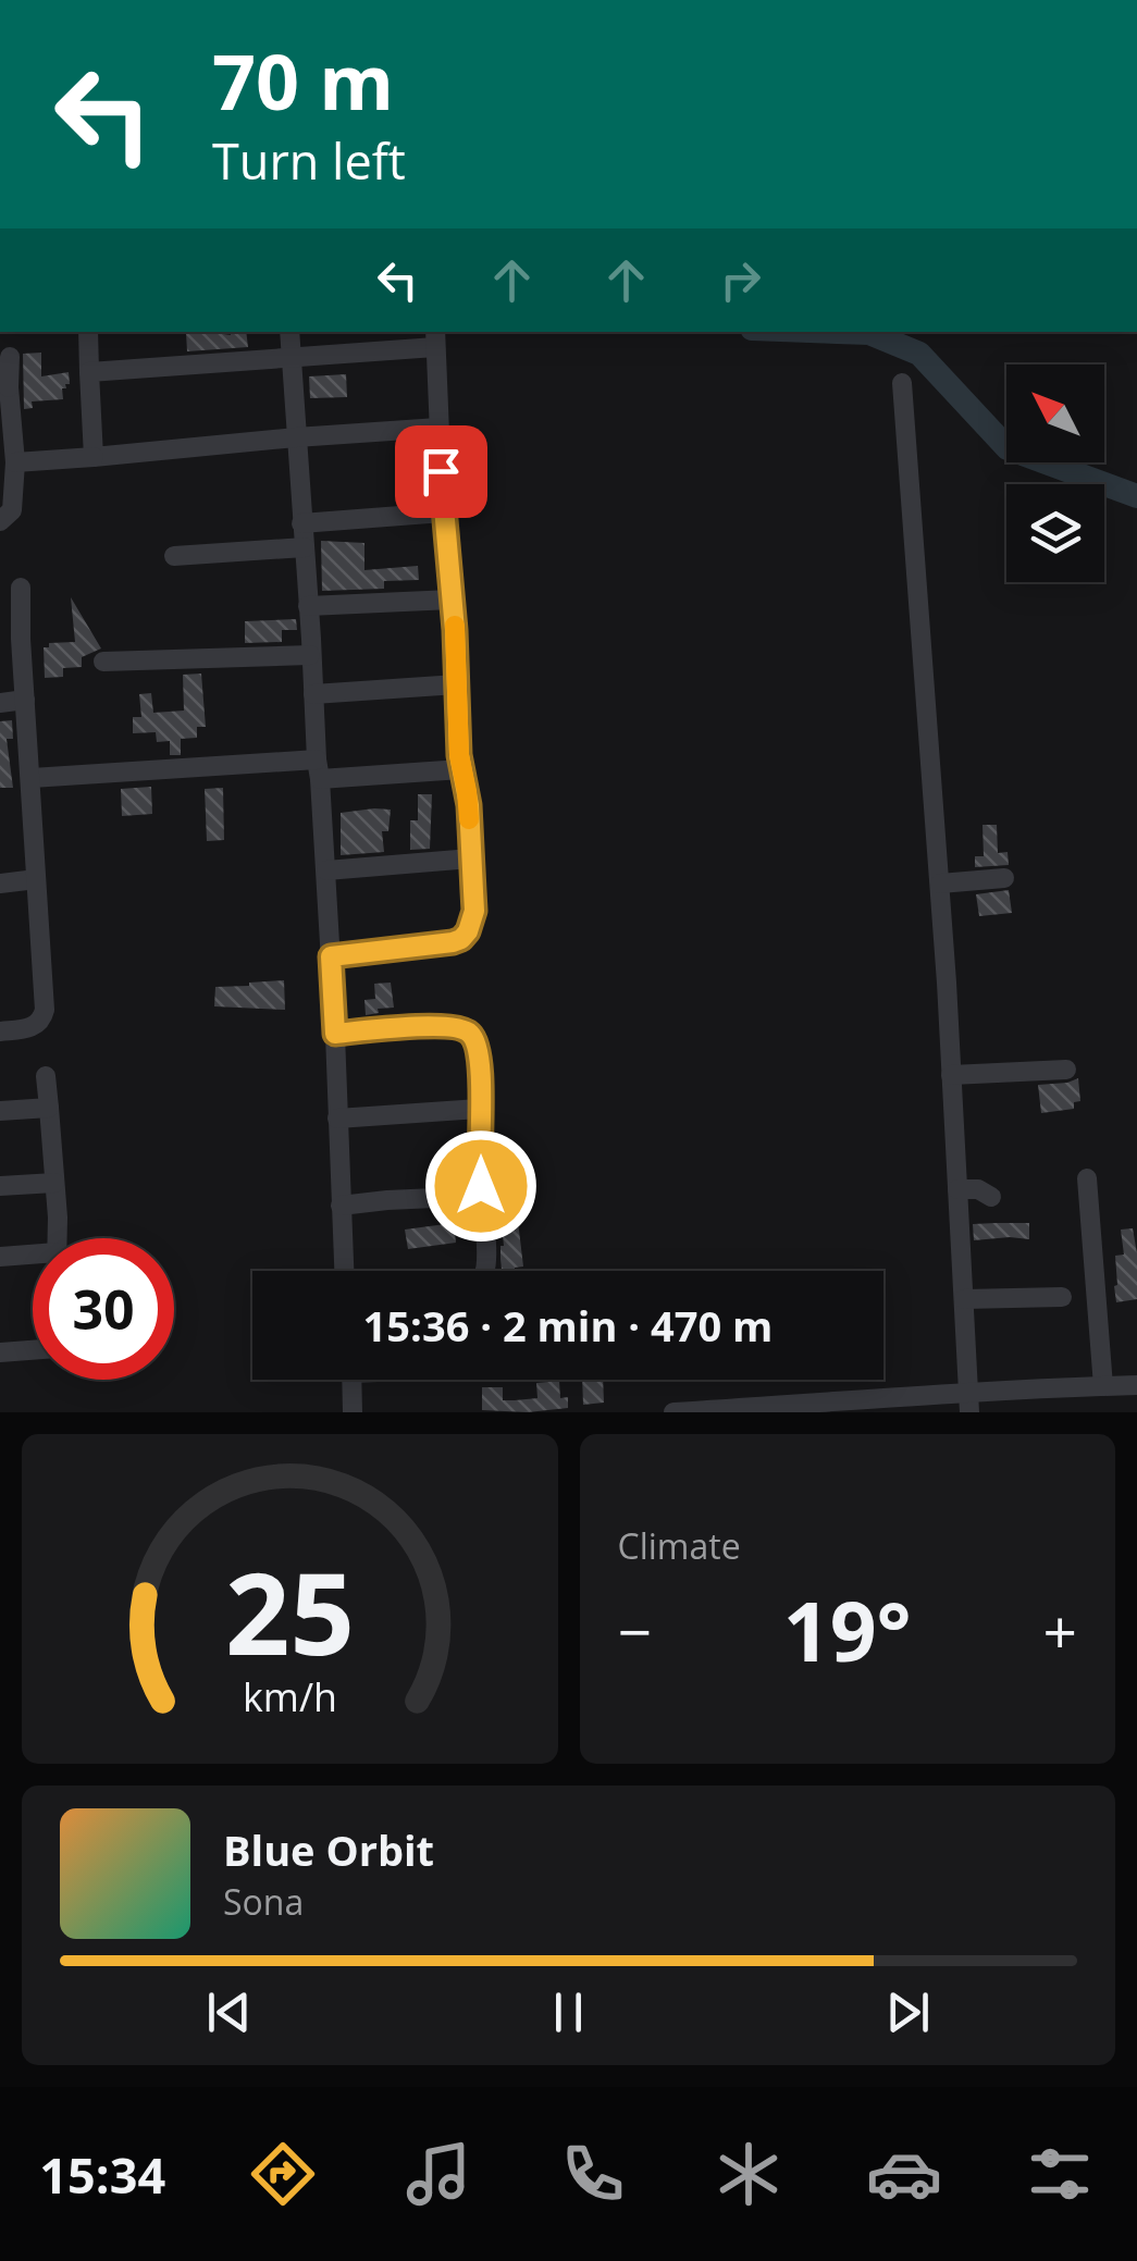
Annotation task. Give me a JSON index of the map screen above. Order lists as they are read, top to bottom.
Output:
{
  "north": "top left",
  "page": {
    "turn": ["70 m", "Turn left"],
    "limit": "30",
    "trip": "15:36 · 2 min · 470 m",
    "tile": "Climate",
    "heat": ["−", "19°", "+"],
    "song": ["Blue Orbit", "Sona"],
    "tabs": "15:34",
    "gauge": ["25", "km/h"]
  }
}
